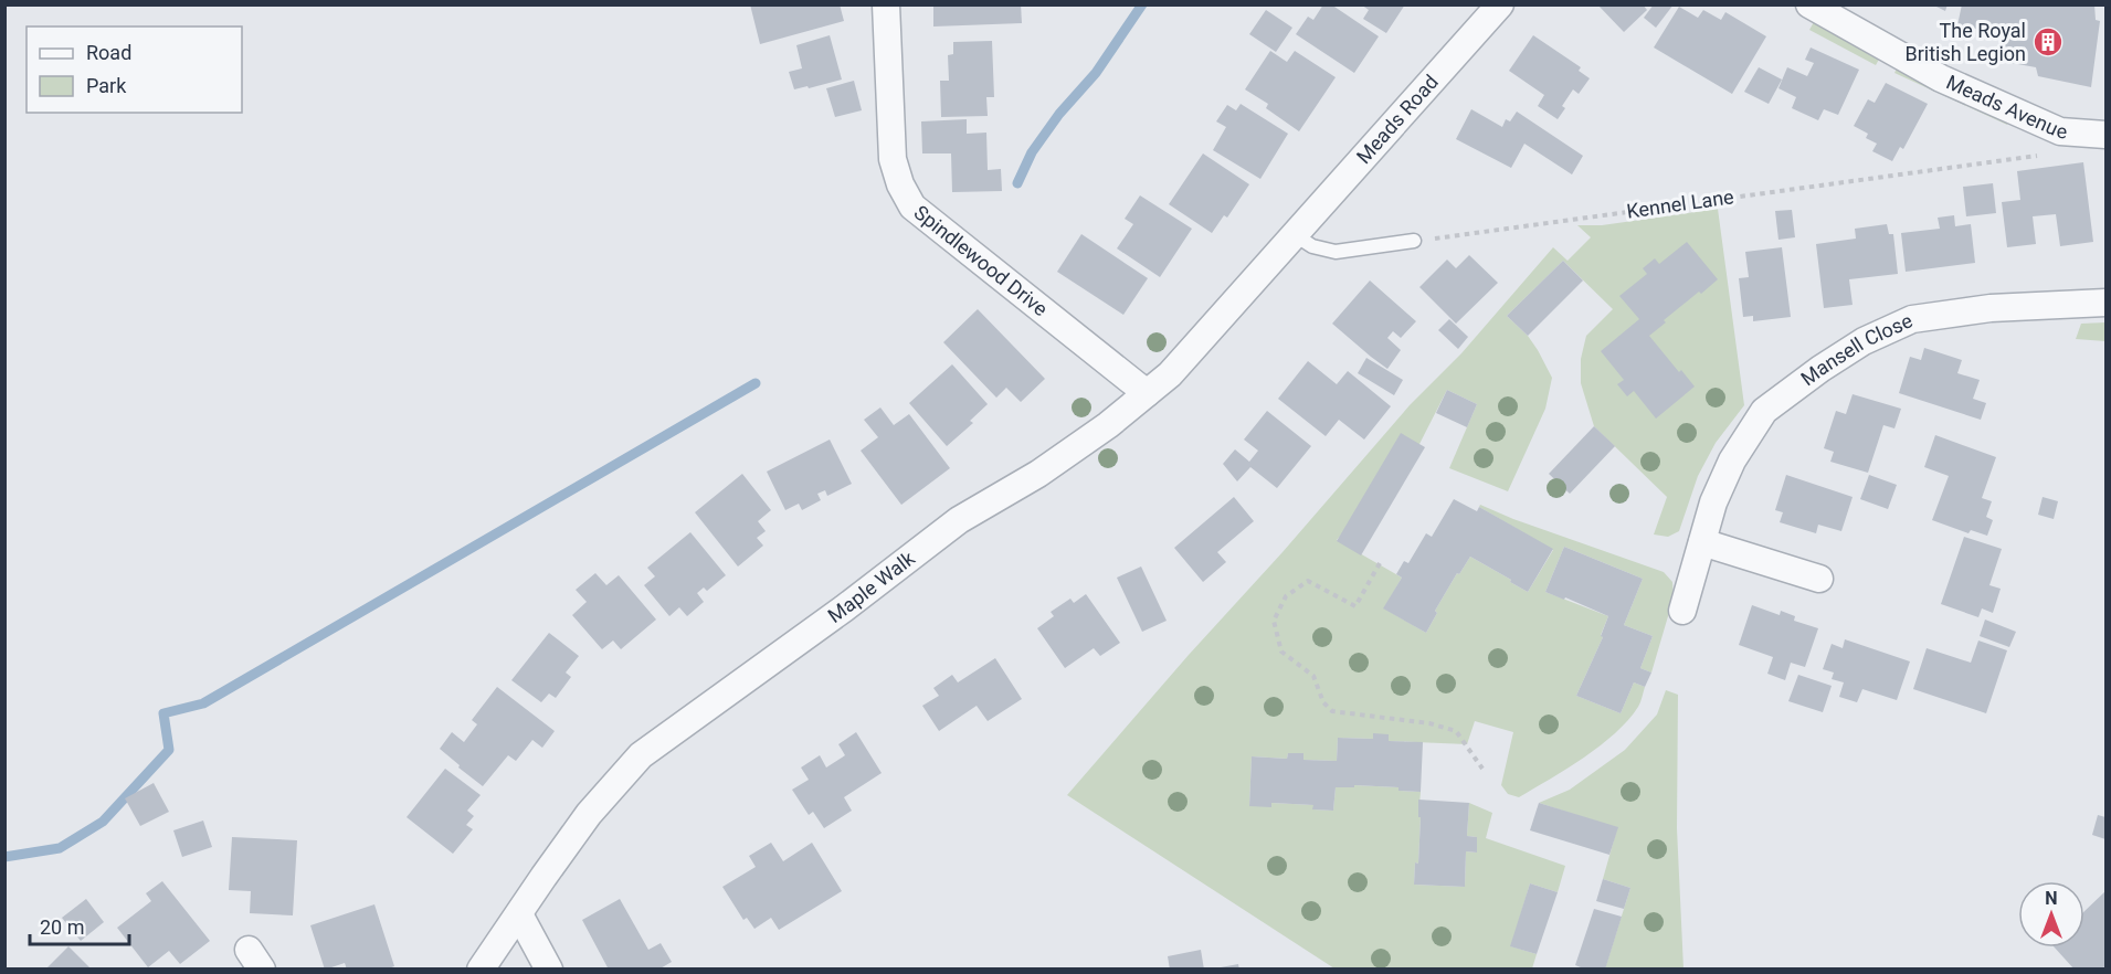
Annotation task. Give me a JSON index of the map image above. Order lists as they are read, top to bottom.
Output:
{
  "streets": {
    "street": [
      "Meads Avenue",
      "Meads Road",
      "Spindlewood Drive",
      "Mansell Close",
      "Maple Walk"
    ],
    "path": ["Kennel Lane"]
  },
  "crossings": [
    ["Meads Avenue", "Kennel Lane"],
    ["Meads Road", "Maple Walk"],
    ["Spindlewood Drive", "Maple Walk"]
  ],
  "places": {
    "building": ["The Royal British Legion"]
  },
  "legend": ["Road", "Park"],
  "scale_bar": "20 m",
  "north": "top"
}
